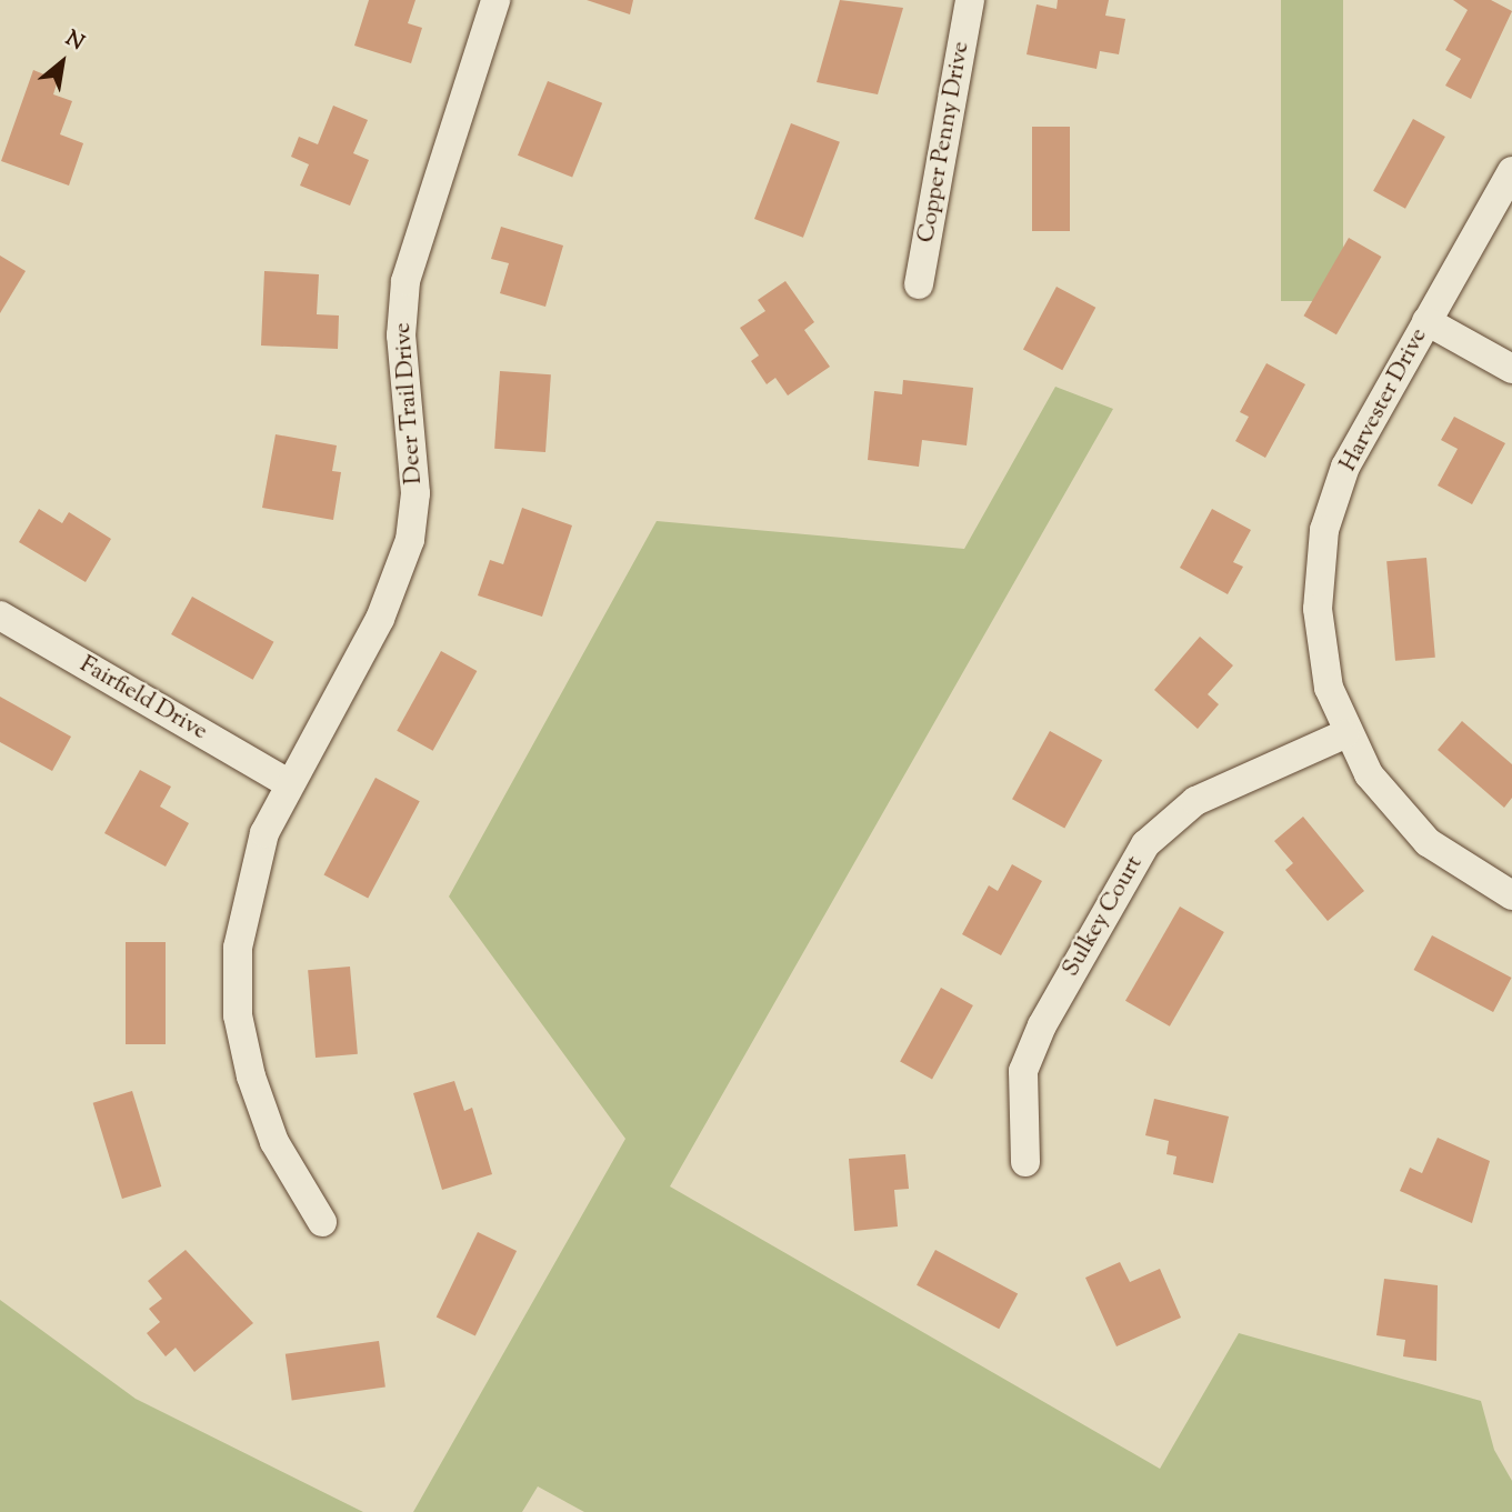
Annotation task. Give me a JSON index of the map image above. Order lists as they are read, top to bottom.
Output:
{
  "streets": {
    "street": [
      "Copper Penny Drive",
      "Harvester Drive",
      "Deer Trail Drive",
      "Fairfield Drive",
      "Sulkey Court"
    ]
  },
  "crossings": [
    ["Harvester Drive", "Sulkey Court"],
    ["Deer Trail Drive", "Fairfield Drive"]
  ],
  "north": "top right"
}
